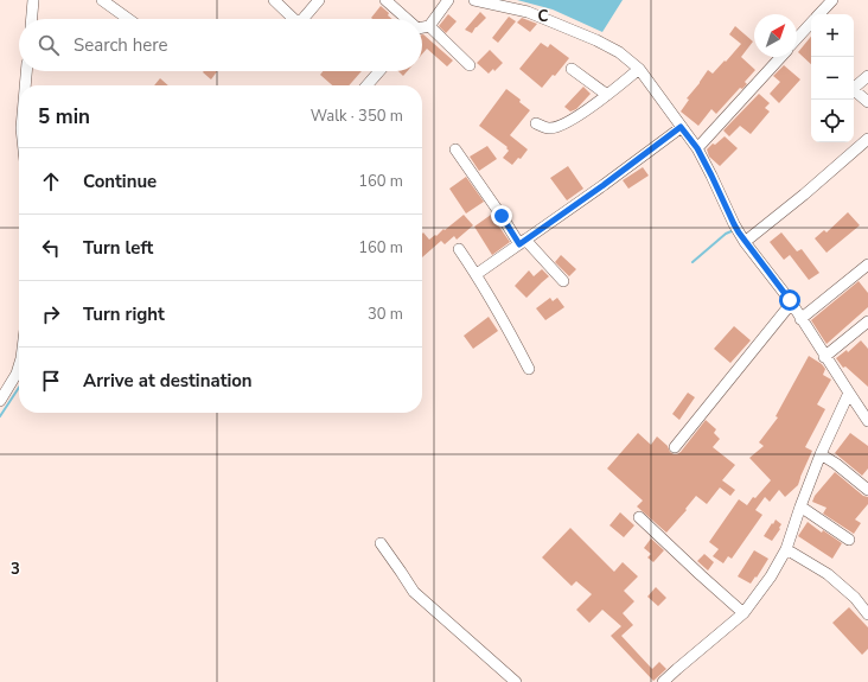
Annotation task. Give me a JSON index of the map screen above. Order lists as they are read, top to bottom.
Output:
{
  "north": "top right",
  "page": {
    "map_buttons": ["+", "−"],
    "search": "Search here",
    "heading": ["5 min", "Walk · 350 m"],
    "list": [
      ["Continue", "160 m"],
      ["Turn left", "160 m"],
      ["Turn right", "30 m"],
      "Arrive at destination"
    ]
  },
  "grid": {
    "columns": ["C"],
    "rows": ["3"]
  }
}
